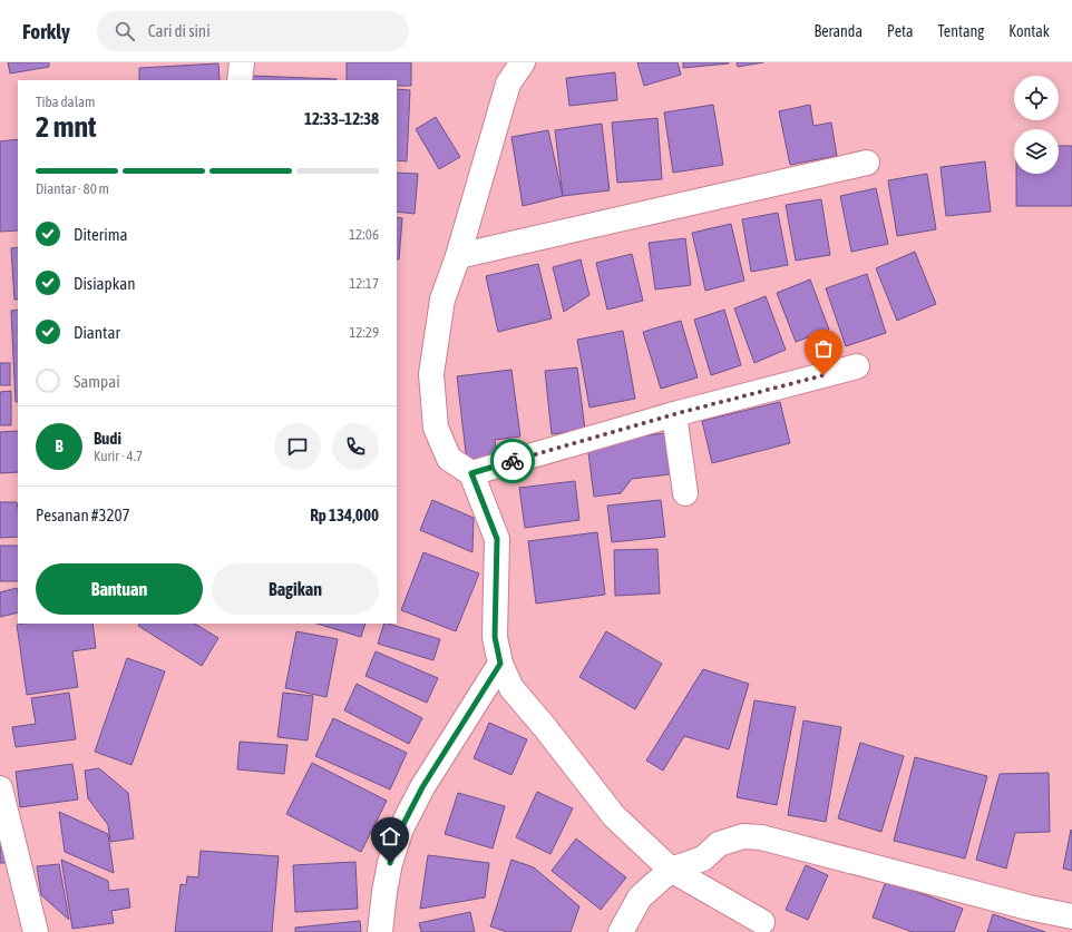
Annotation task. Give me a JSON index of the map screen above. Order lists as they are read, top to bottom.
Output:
{
  "page": {
    "header": "Forkly",
    "search": "Cari di sini",
    "nav": [
      "Beranda",
      "Peta",
      "Tentang",
      "Kontak"
    ],
    "heading": ["2 mnt", "Tiba dalam", "12:33–12:38"],
    "panel": [
      "Budi",
      "Kurir · 4.7",
      "Pesanan #3207",
      "Rp 134,000"
    ],
    "bar": "Diantar · 80 m",
    "list": [
      ["Diterima", "12:06"],
      ["Disiapkan", "12:17"],
      ["Diantar", "12:29"],
      "Sampai"
    ],
    "round": "B",
    "buttons": ["Bantuan", "Bagikan"]
  }
}
